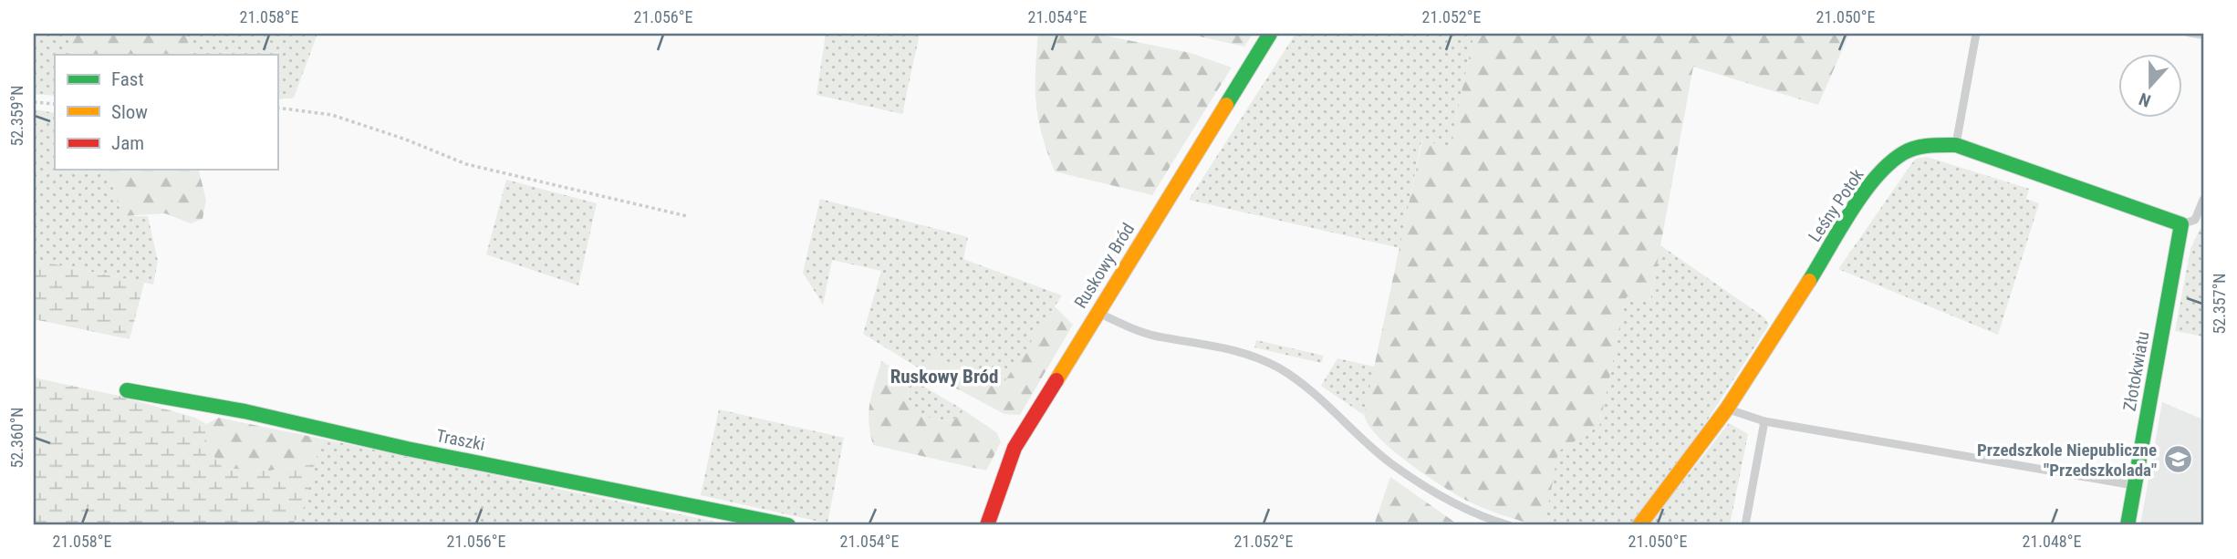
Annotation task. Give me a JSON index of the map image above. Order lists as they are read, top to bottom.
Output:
{
  "streets": {
    "street": [
      "Leśny Potok",
      "Ruskowy Bród",
      "Złotokwiatu",
      "Traszki"
    ]
  },
  "crossings": [
    ["Leśny Potok", "Złotokwiatu"]
  ],
  "districts": ["Ruskowy Bród"],
  "places": {
    "school or university": ["Przedszkole Niepubliczne \"Przedszkolada\""]
  },
  "legend": ["Fast", "Slow", "Jam"],
  "north": "bottom",
  "coordinates": [
    "21.058°E",
    "21.056°E",
    "21.054°E",
    "21.052°E",
    "21.050°E",
    "52.359°N",
    "52.357°N",
    "52.360°N",
    "21.048°E"
  ]
}
